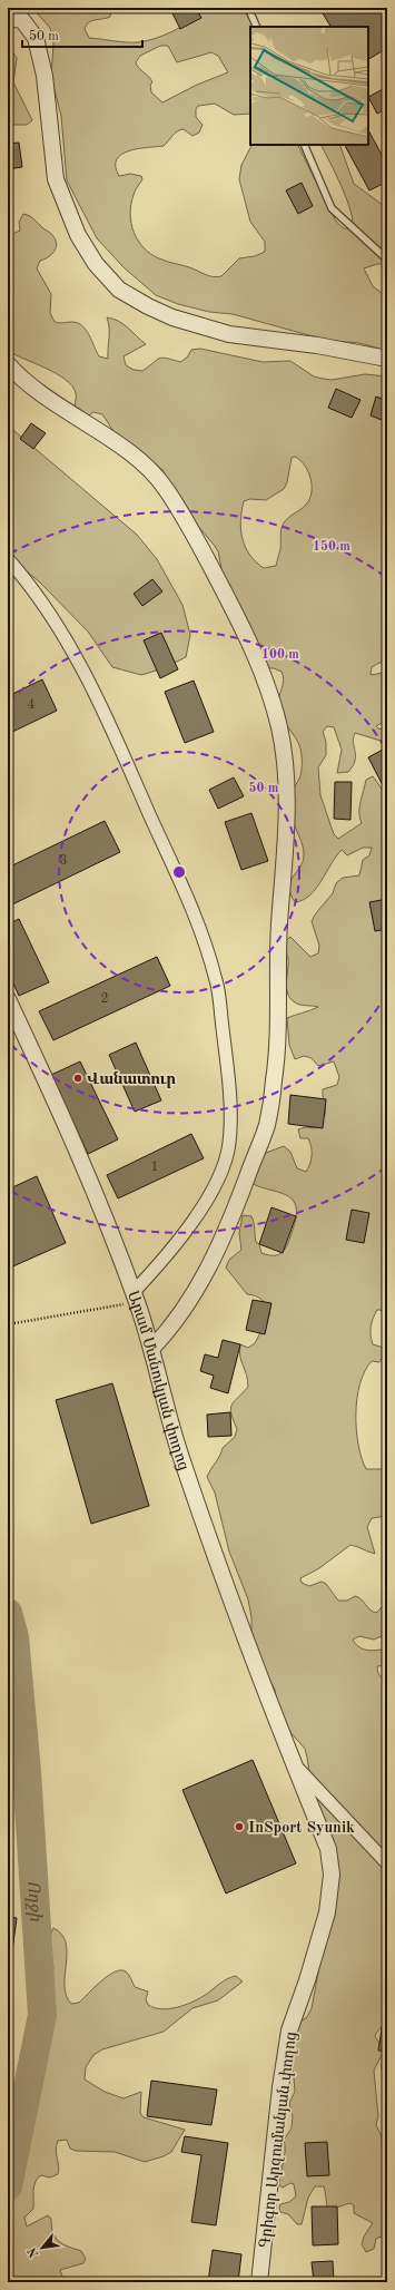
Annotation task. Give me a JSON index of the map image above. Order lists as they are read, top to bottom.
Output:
{
  "streets": {
    "street": ["Արամ Մանուկյան փողոց", "Գրիգոր Արզումանյան փողոց"]
  },
  "crossings": [
    ["Արամ Մանուկյան փողոց", "Գրիգոր Արզումանյան փողոց"]
  ],
  "water": ["Ողջի"],
  "places": ["Վանատուր", "InSport Syunik"],
  "house_numbers": [
    "4",
    "3",
    "2",
    "1"
  ],
  "scale_bar": "50 m",
  "north": "bottom left",
  "rings": ["150 m", "100 m", "50 m"]
}
